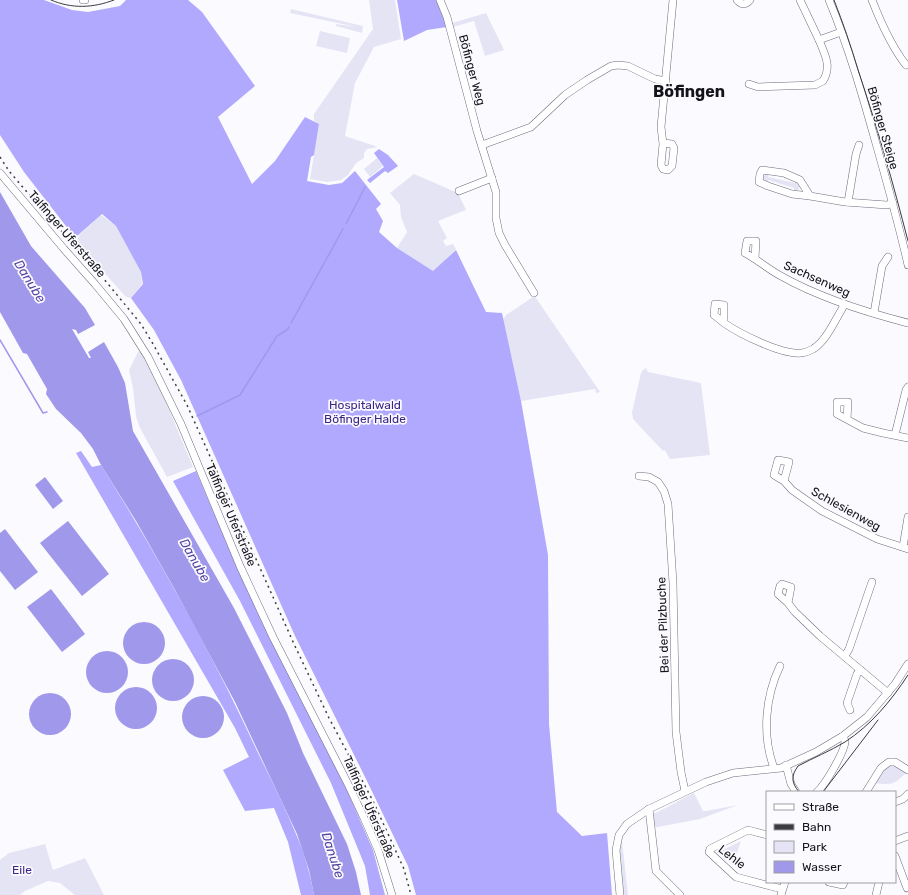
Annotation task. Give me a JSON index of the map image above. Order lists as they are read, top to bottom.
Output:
{
  "streets": {
    "street": [
      "Böfinger Weg",
      "Böfinger Steige",
      "Talfinger Uferstraße",
      "Sachsenweg",
      "Schlesienweg",
      "Bei der Pilzbuche",
      "Lehle"
    ]
  },
  "districts": ["Böfingen"],
  "water": ["Danube"],
  "parks": ["Hospitalwald Böfinger Halde", "Eile"],
  "legend": [
    "Straße",
    "Bahn",
    "Park",
    "Wasser"
  ]
}
